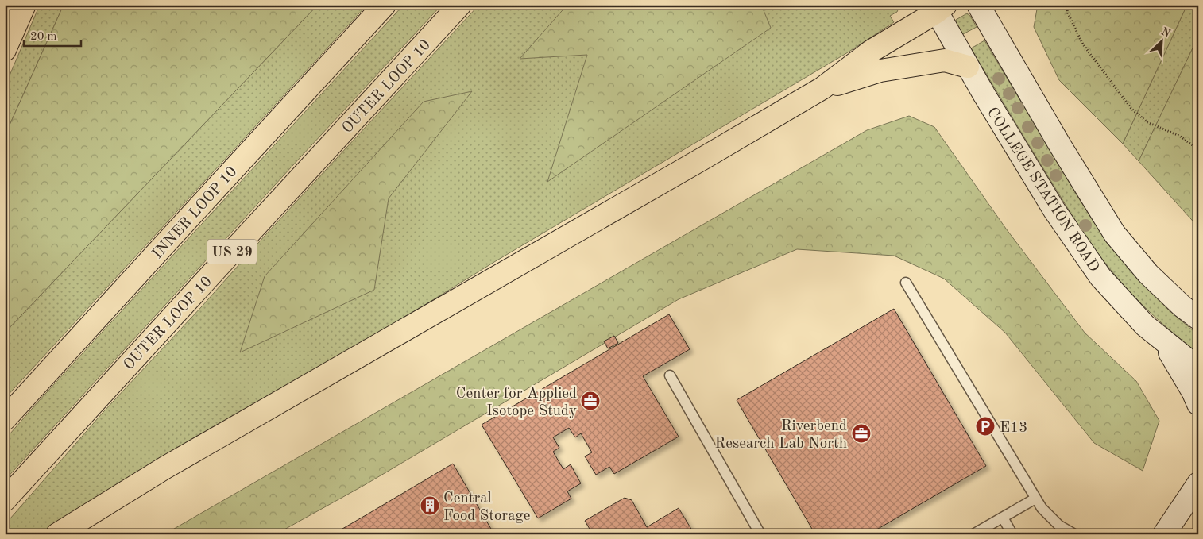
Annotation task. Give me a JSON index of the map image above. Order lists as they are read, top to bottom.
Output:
{
  "streets": {
    "highway": ["OUTER LOOP 10", "INNER LOOP 10", "US 29"],
    "main road": ["COLLEGE STATION ROAD"]
  },
  "places": {
    "office": ["Center for Applied Isotope Study", "Riverbend Research Lab North"],
    "parking": ["E13"],
    "building": ["Central Food Storage"]
  },
  "scale_bar": "20 m",
  "north": "top right"
}
